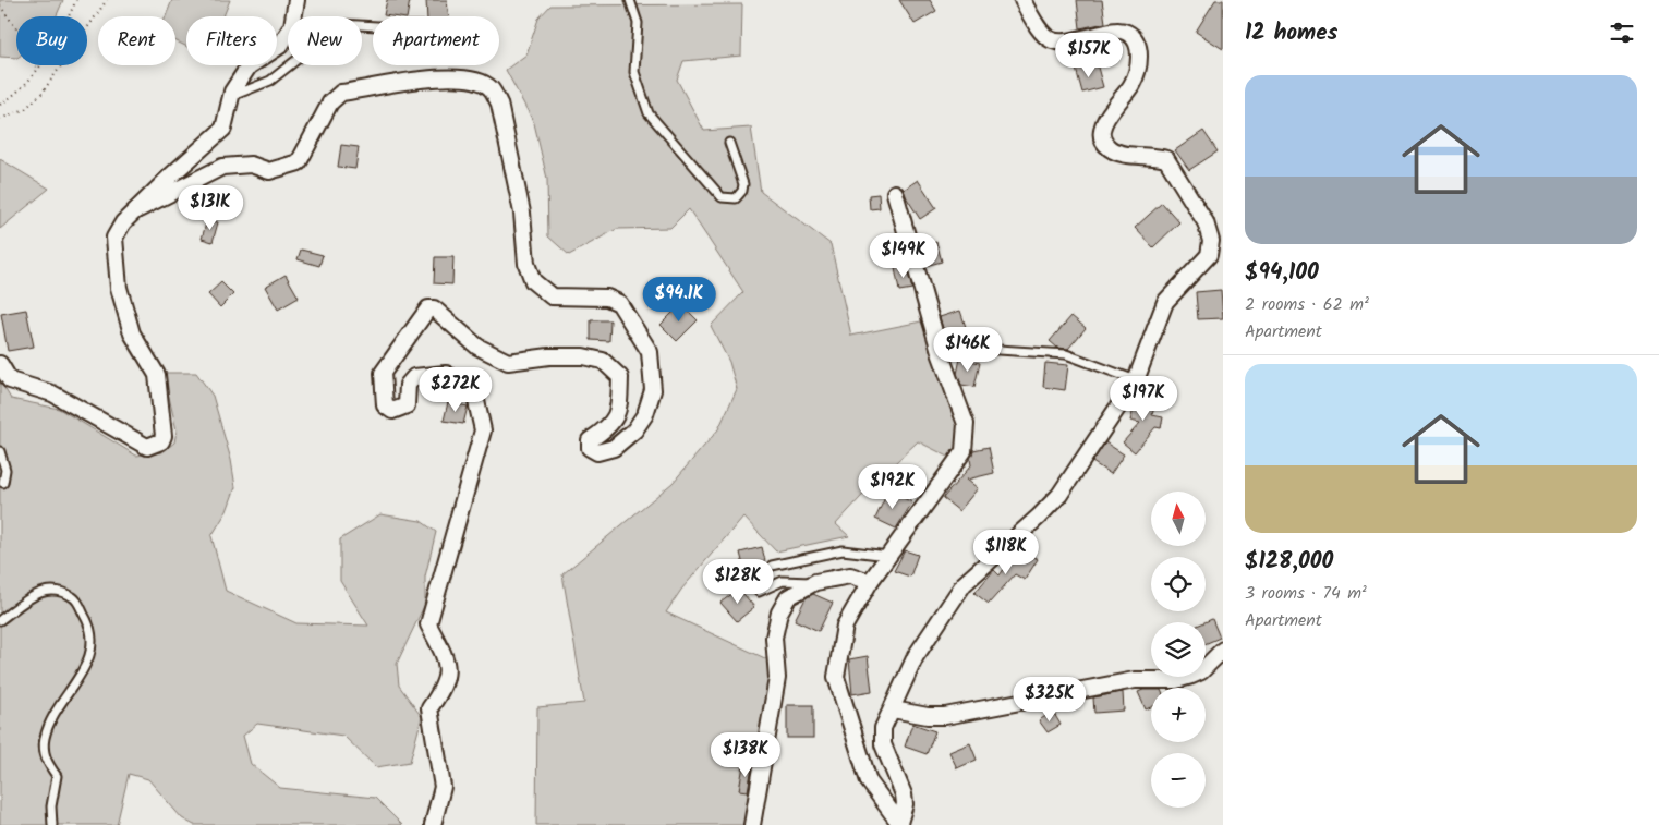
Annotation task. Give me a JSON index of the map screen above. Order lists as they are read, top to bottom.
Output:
{
  "north": "top",
  "page": {
    "heading": "12 homes",
    "chip": [
      "Buy",
      "Rent",
      "Filters",
      "New",
      "Apartment"
    ],
    "price": [
      "$157K",
      "$131K",
      "$149K",
      "$94.1K",
      "$146K",
      "$272K",
      "$197K",
      "$192K",
      "$118K",
      "$128K",
      "$325K",
      "$138K"
    ],
    "list": [
      {
        "name": "$94,100",
        "note": "2 rooms · 62 m² · Apartment"
      },
      {
        "name": "$128,000",
        "note": "3 rooms · 74 m² · Apartment"
      }
    ],
    "map_buttons": ["+", "−"]
  }
}
